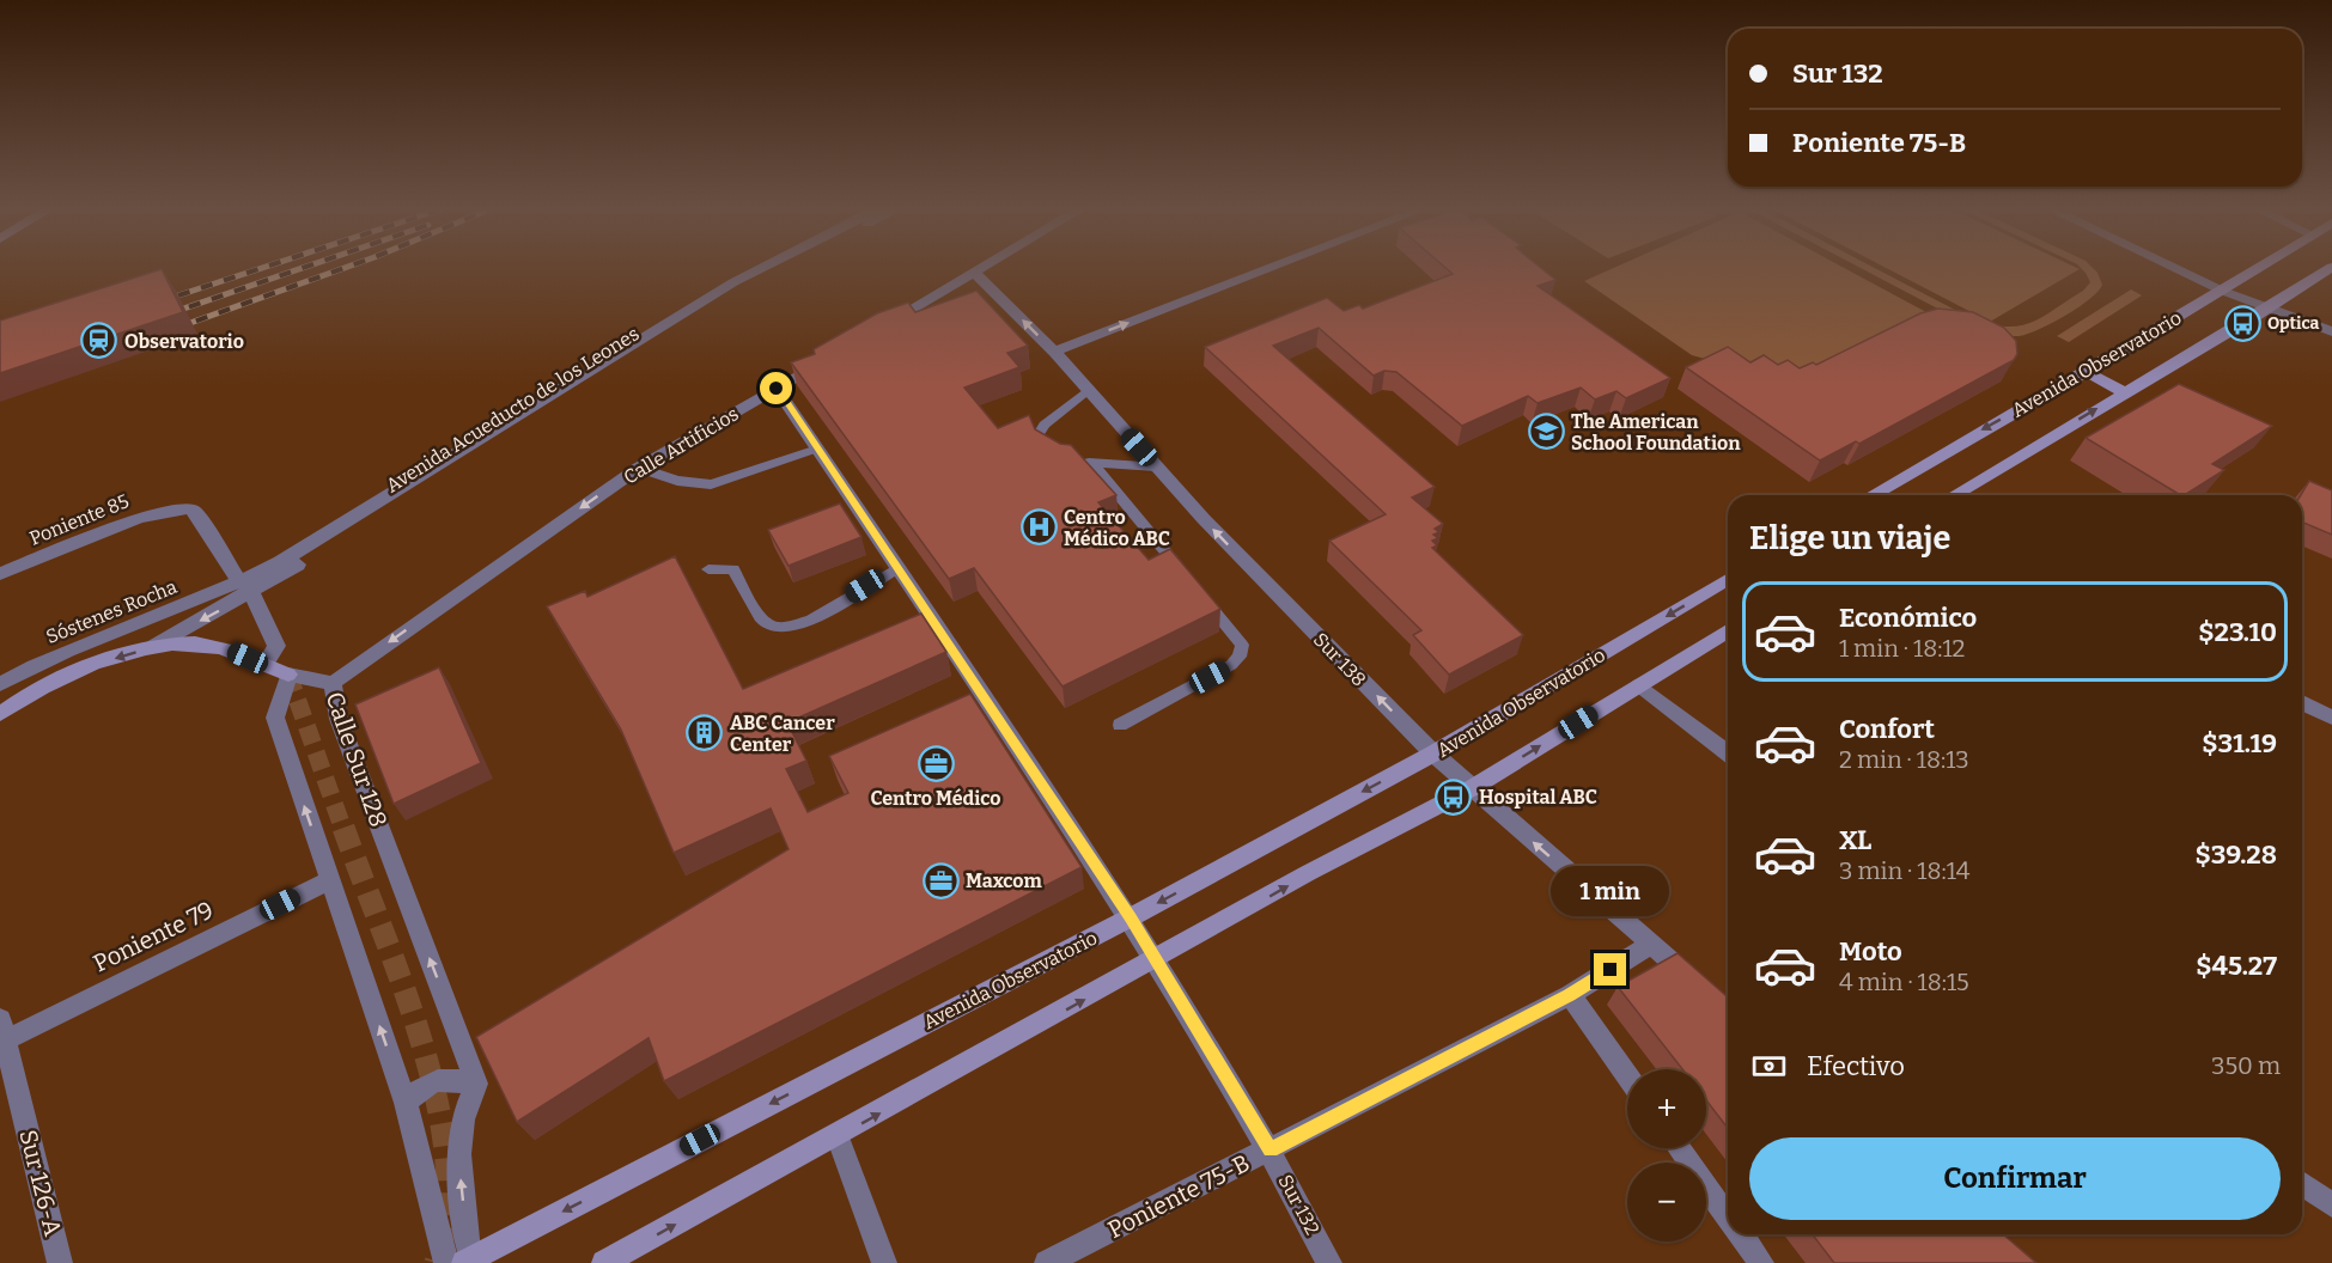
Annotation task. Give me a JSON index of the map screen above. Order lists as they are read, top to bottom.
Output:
{
  "streets": {
    "main road": ["Avenida Observatorio"],
    "street": [
      "Avenida Acueducto de los Leones",
      "Calle Artificios",
      "Poniente 85",
      "Sóstenes Rocha",
      "Sur 138",
      "Calle Sur 128",
      "Poniente 79",
      "Sur 126-A",
      "Poniente 75-B",
      "Sur 132"
    ]
  },
  "crossings": [
    ["Avenida Observatorio", "Sur 138"],
    ["Avenida Observatorio", "Sur 132"],
    ["Avenida Acueducto de los Leones", "Poniente 85"],
    ["Avenida Acueducto de los Leones", "Sóstenes Rocha"],
    ["Calle Artificios", "Calle Sur 128"],
    ["Calle Artificios", "Sur 132"],
    ["Poniente 85", "Sóstenes Rocha"],
    ["Sur 138", "Poniente 75-B"],
    ["Poniente 79", "Sur 126-A"],
    ["Poniente 75-B", "Sur 132"]
  ],
  "one_way": ["Calle Artificios", "Sur 138"],
  "places": {
    "bus stop": ["Optica", "Hospital ABC"],
    "station": ["Observatorio"],
    "school or university": ["The American School Foundation"],
    "hospital": ["Centro Médico ABC"],
    "building": ["ABC Cancer Center"],
    "office": ["Centro Médico", "Maxcom"]
  },
  "page": {
    "banner": ["Sur 132", "Poniente 75-B"],
    "heading": "Elige un viaje",
    "list": [
      {
        "name": "Económico",
        "note": "1 min · 18:12",
        "value": "$23.10"
      },
      {
        "name": "Confort",
        "note": "2 min · 18:13",
        "value": "$31.19"
      },
      {
        "name": "XL",
        "note": "3 min · 18:14",
        "value": "$39.28"
      },
      {
        "name": "Moto",
        "note": "4 min · 18:15",
        "value": "$45.27"
      }
    ],
    "bubble": "1 min",
    "pay": ["Efectivo", "350 m"],
    "map_buttons": ["+", "−"],
    "buttons": "Confirmar"
  }
}
